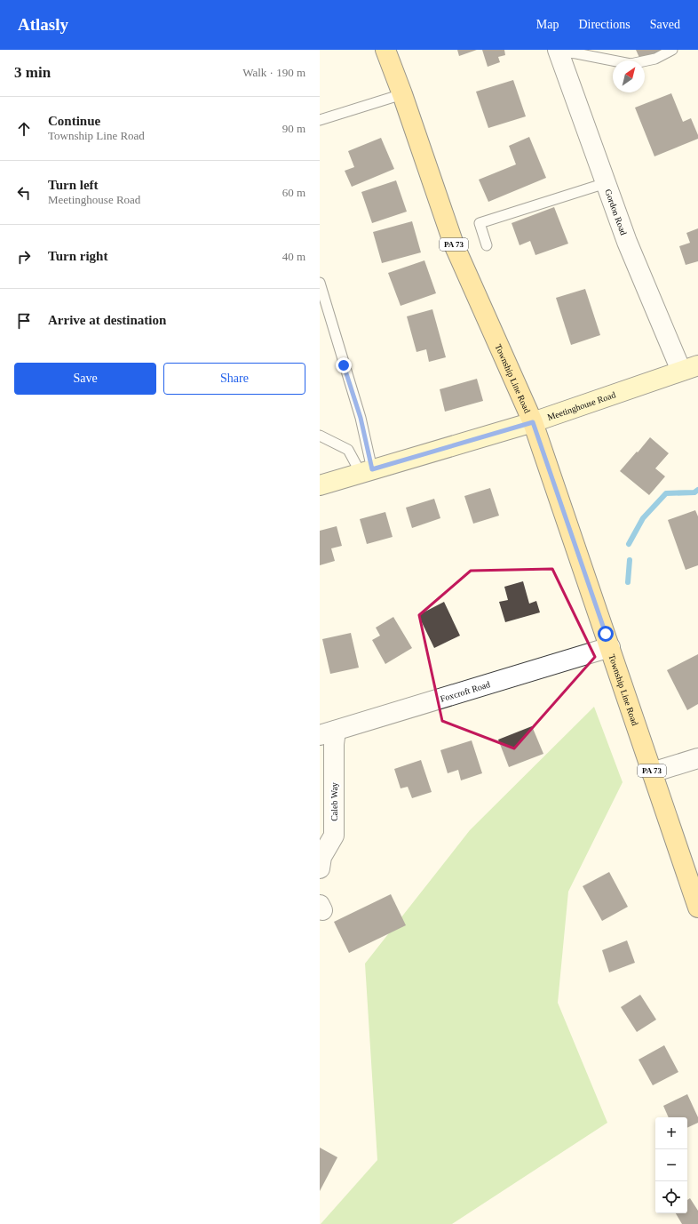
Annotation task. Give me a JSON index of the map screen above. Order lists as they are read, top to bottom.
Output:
{
  "streets": {
    "main road": ["PA 73", "Township Line Road"],
    "street": [
      "Gordon Road",
      "Meetinghouse Road",
      "Foxcroft Road",
      "Caleb Way"
    ]
  },
  "crossings": [
    ["Gordon Road", "Meetinghouse Road"],
    ["Township Line Road", "Meetinghouse Road"],
    ["Township Line Road", "Foxcroft Road"],
    ["Foxcroft Road", "Caleb Way"]
  ],
  "north": "top right",
  "page": {
    "header": "Atlasly",
    "nav": ["Map", "Directions", "Saved"],
    "heading": ["3 min", "Walk · 190 m"],
    "list": [
      ["Continue", "Township Line Road", "90 m"],
      ["Turn left", "Meetinghouse Road", "60 m"],
      ["Turn right", "40 m"],
      "Arrive at destination"
    ],
    "buttons": ["Save", "Share"],
    "map_buttons": ["+", "−"]
  }
}
